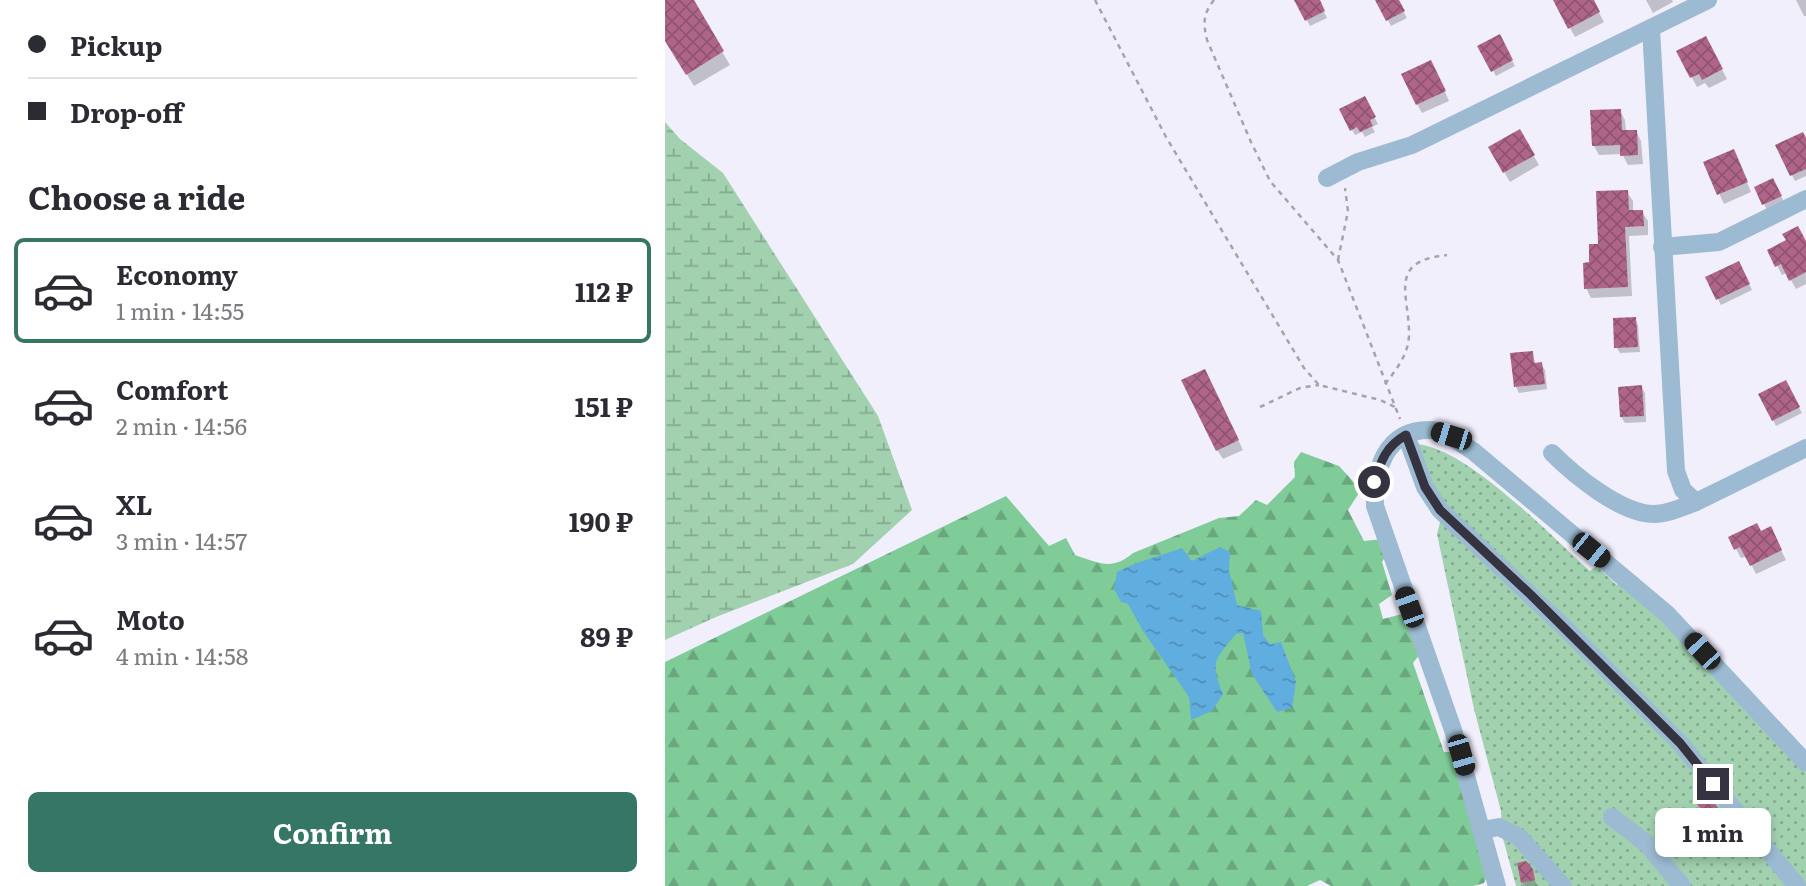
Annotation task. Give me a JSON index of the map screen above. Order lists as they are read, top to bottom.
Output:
{
  "page": {
    "banner": ["Pickup", "Drop-off"],
    "heading": "Choose a ride",
    "list": [
      {
        "name": "Economy",
        "note": "1 min · 14:55",
        "value": "112 ₽"
      },
      {
        "name": "Comfort",
        "note": "2 min · 14:56",
        "value": "151 ₽"
      },
      {
        "name": "XL",
        "note": "3 min · 14:57",
        "value": "190 ₽"
      },
      {
        "name": "Moto",
        "note": "4 min · 14:58",
        "value": "89 ₽"
      }
    ],
    "buttons": "Confirm",
    "bubble": "1 min"
  }
}
